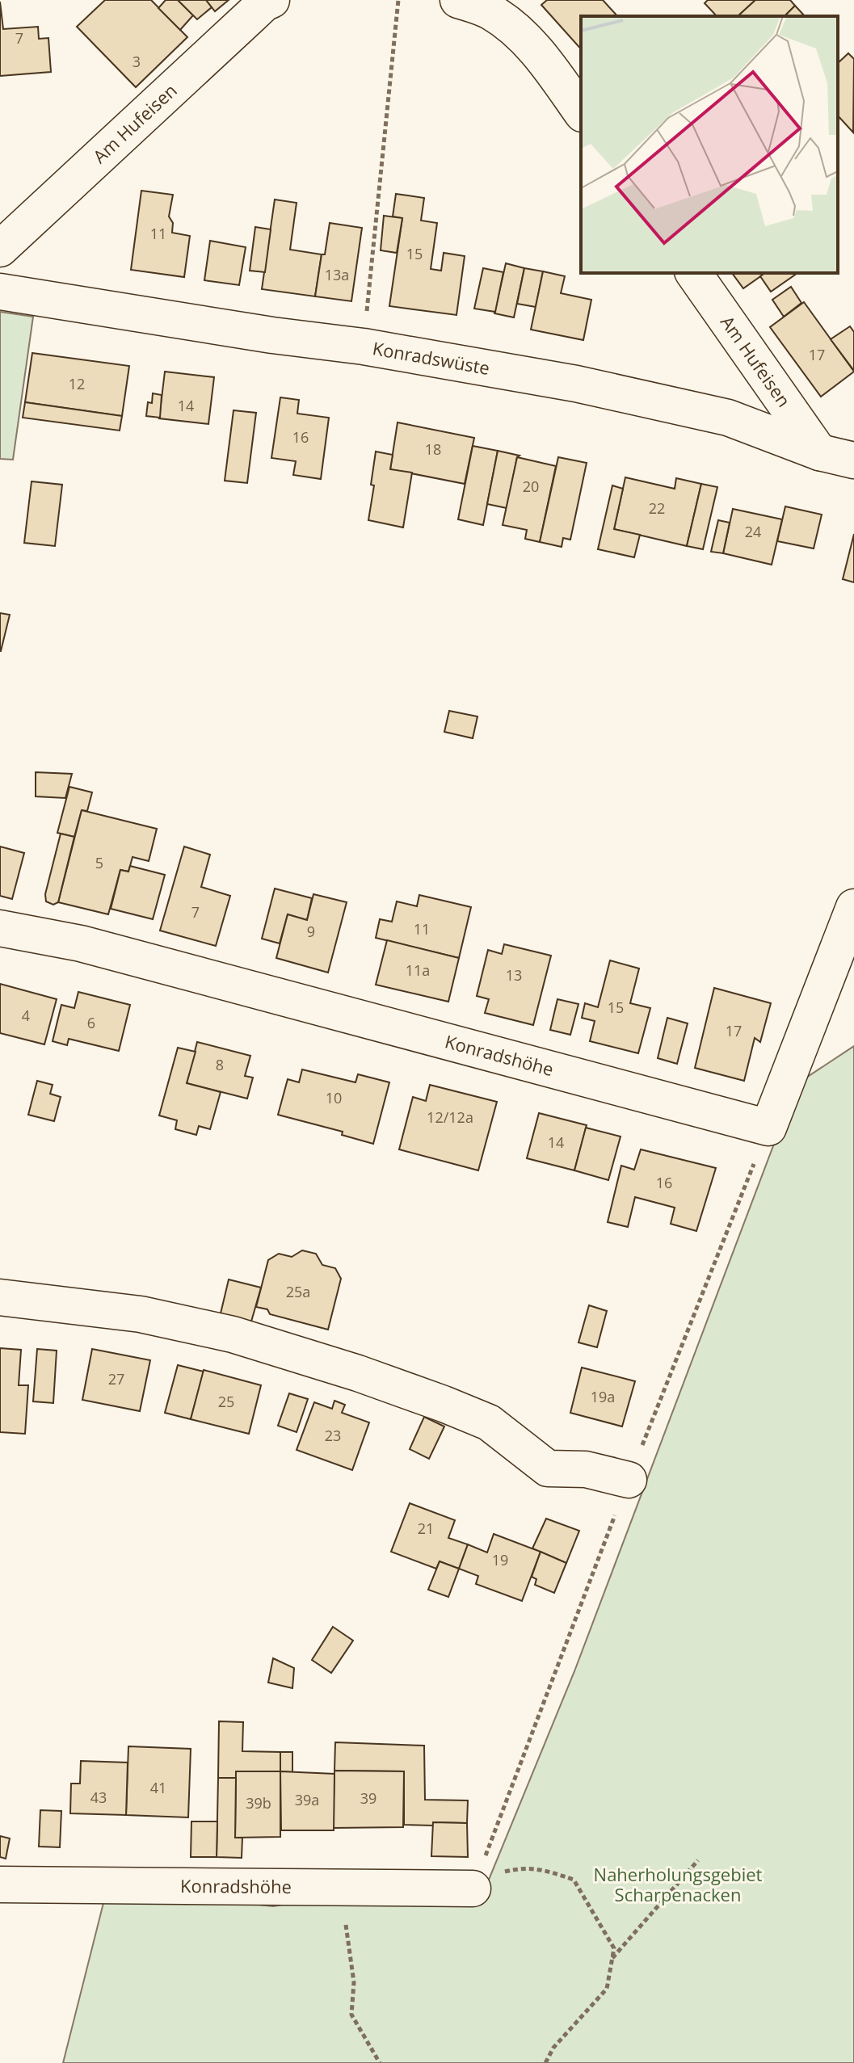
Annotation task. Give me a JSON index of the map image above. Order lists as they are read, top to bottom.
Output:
{
  "streets": {
    "street": ["Am Hufeisen", "Konradswüste", "Konradshöhe"]
  },
  "crossings": [
    ["Am Hufeisen", "Konradswüste"]
  ],
  "parks": ["Naherholungsgebiet Scharpenacken"],
  "house_numbers": [
    "7",
    "3",
    "11",
    "15",
    "13a",
    "17",
    "12",
    "14",
    "16",
    "18",
    "20",
    "22",
    "24",
    "5",
    "7",
    "11",
    "9",
    "11a",
    "13",
    "15",
    "4",
    "6",
    "17",
    "8",
    "10",
    "12/12a",
    "14",
    "16",
    "25a",
    "27",
    "19a",
    "25",
    "23",
    "21",
    "19",
    "41",
    "43",
    "39",
    "39a",
    "39b"
  ]
}
